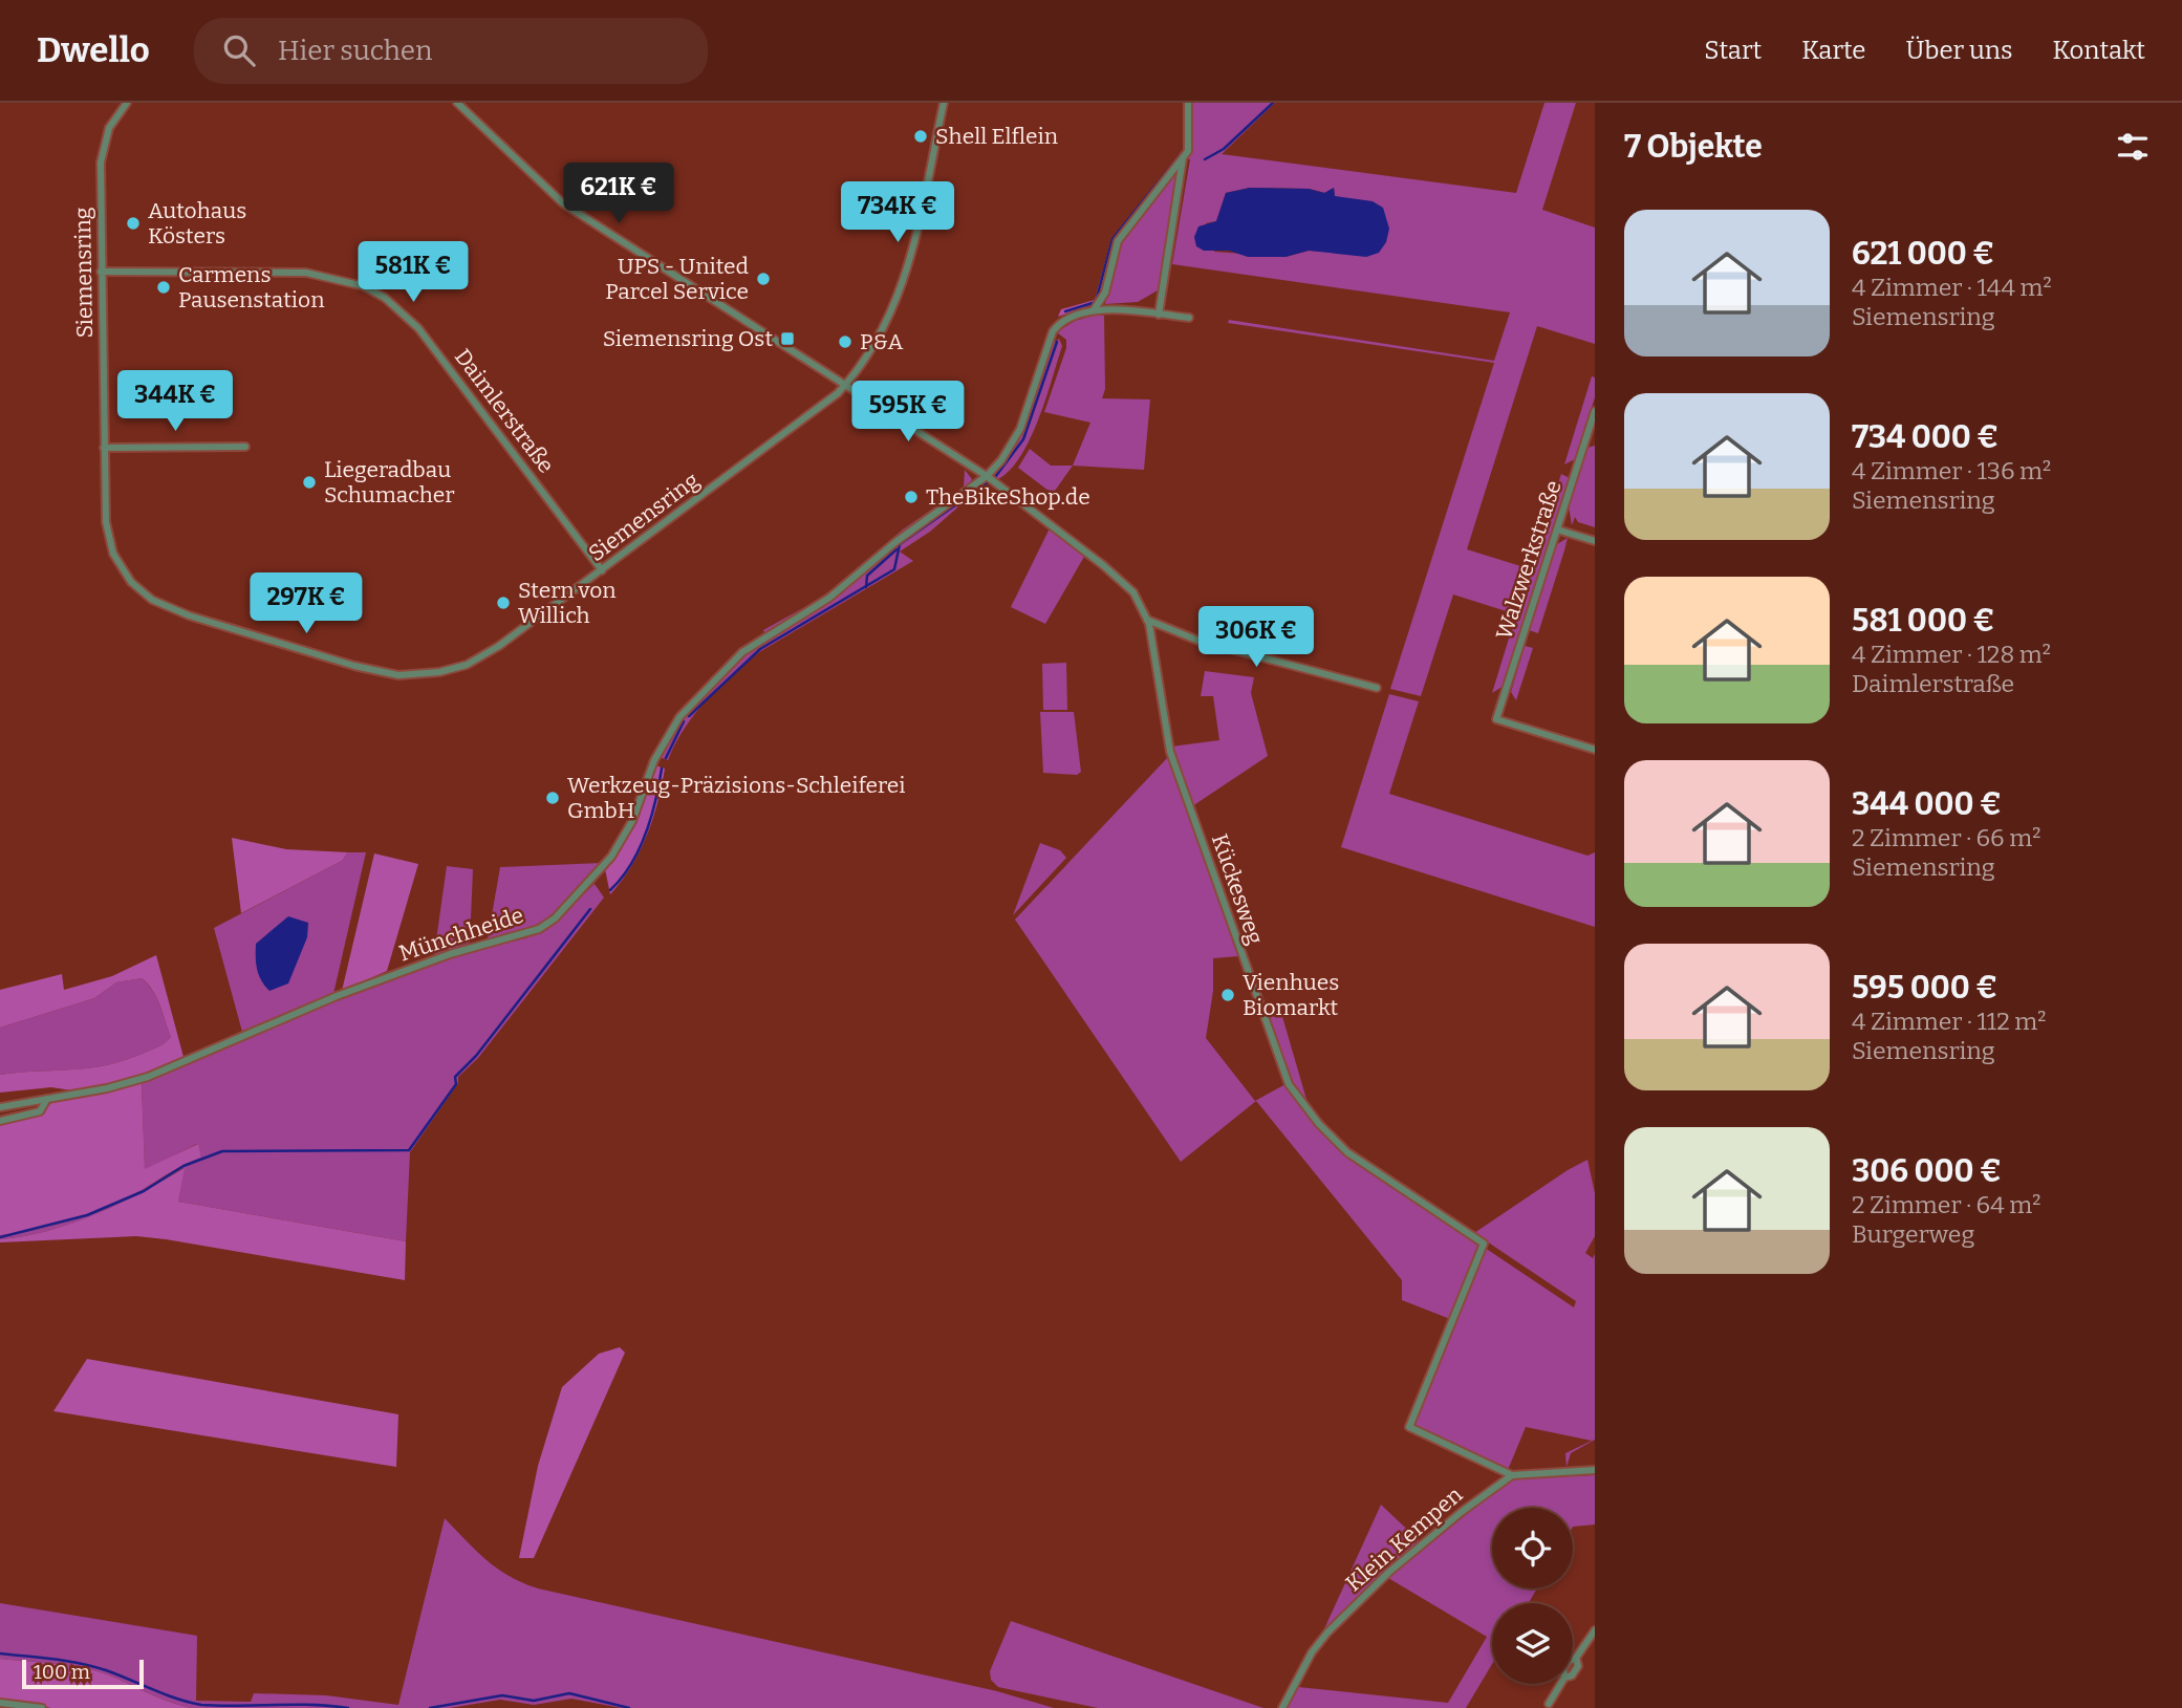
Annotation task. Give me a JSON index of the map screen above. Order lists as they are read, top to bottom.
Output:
{
  "streets": {
    "street": [
      "Siemensring",
      "Daimlerstraße",
      "Walzwerkstraße",
      "Kückesweg",
      "Münchheide",
      "Klein Kempen"
    ]
  },
  "crossings": [
    ["Siemensring", "Daimlerstraße"],
    ["Kückesweg", "Münchheide"],
    ["Kückesweg", "Klein Kempen"]
  ],
  "places": {
    "other": [
      "Shell Elflein",
      "Autohaus Kösters",
      "UPS - United Parcel Service",
      "Carmens Pausenstation",
      "P&A",
      "Liegeradbau Schumacher",
      "TheBikeShop.de",
      "Stern von Willich",
      "Werkzeug-Präzisions-Schleiferei GmbH",
      "Vienhues Biomarkt"
    ],
    "transit": ["Siemensring Ost"]
  },
  "scale_bar": "100 m",
  "page": {
    "header": "Dwello",
    "search": "Hier suchen",
    "nav": [
      "Start",
      "Karte",
      "Über uns",
      "Kontakt"
    ],
    "heading": "7 Objekte",
    "price": [
      "621K €",
      "734K €",
      "581K €",
      "344K €",
      "595K €",
      "297K €",
      "306K €"
    ],
    "list": [
      {
        "name": "621 000 €",
        "note": "4 Zimmer · 144 m² · Siemensring"
      },
      {
        "name": "734 000 €",
        "note": "4 Zimmer · 136 m² · Siemensring"
      },
      {
        "name": "581 000 €",
        "note": "4 Zimmer · 128 m² · Daimlerstraße"
      },
      {
        "name": "344 000 €",
        "note": "2 Zimmer · 66 m² · Siemensring"
      },
      {
        "name": "595 000 €",
        "note": "4 Zimmer · 112 m² · Siemensring"
      },
      {
        "name": "306 000 €",
        "note": "2 Zimmer · 64 m² · Burgerweg"
      }
    ],
    "scale": "100 m"
  }
}
